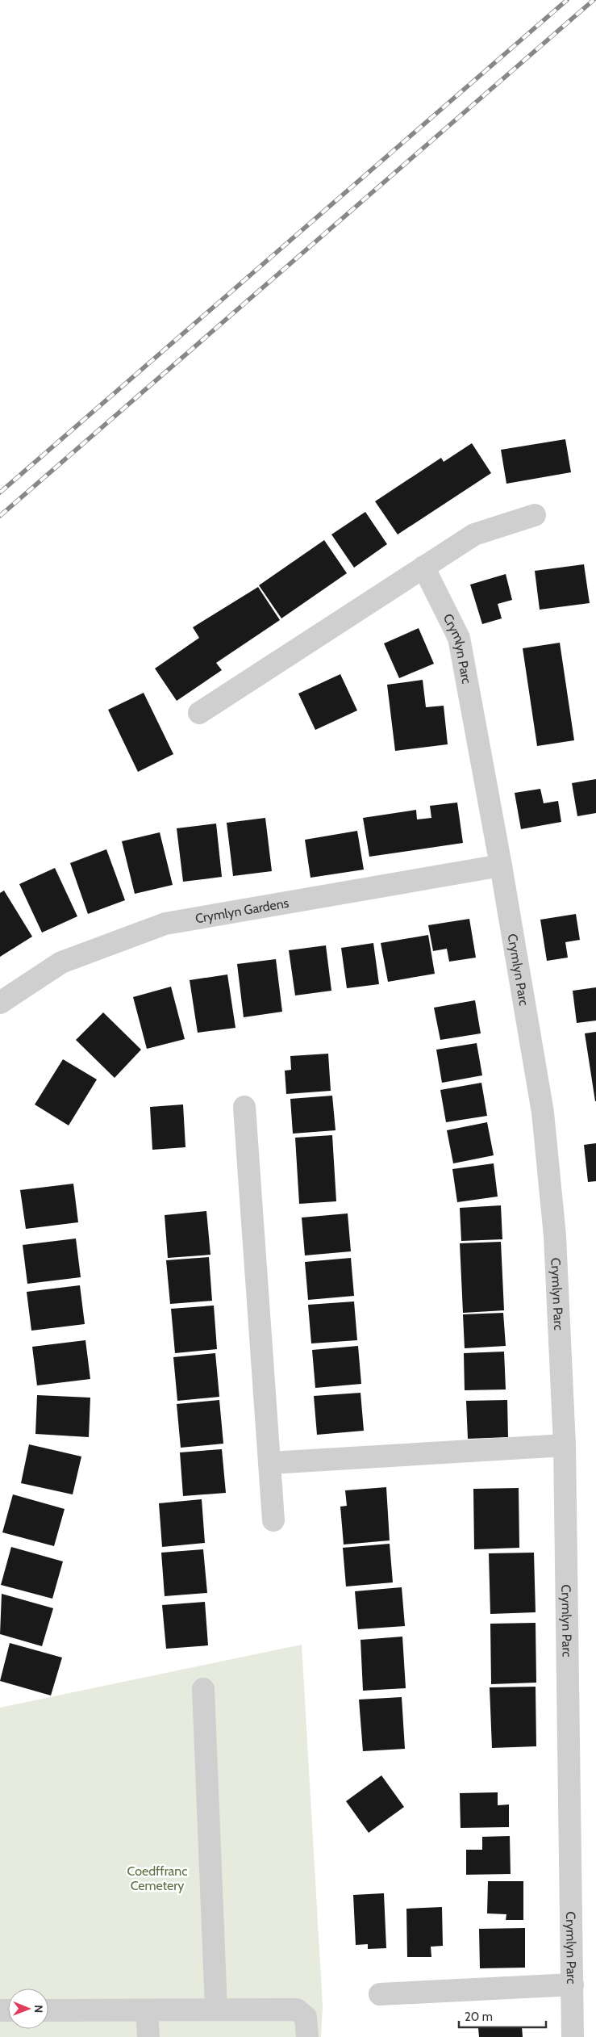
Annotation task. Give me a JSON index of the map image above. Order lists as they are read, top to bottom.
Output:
{
  "streets": {
    "street": ["Crymlyn Parc", "Crymlyn Gardens"]
  },
  "crossings": [
    ["Crymlyn Parc", "Crymlyn Gardens"]
  ],
  "parks": ["Coedffranc Cemetery"],
  "scale_bar": "20 m",
  "north": "right"
}
